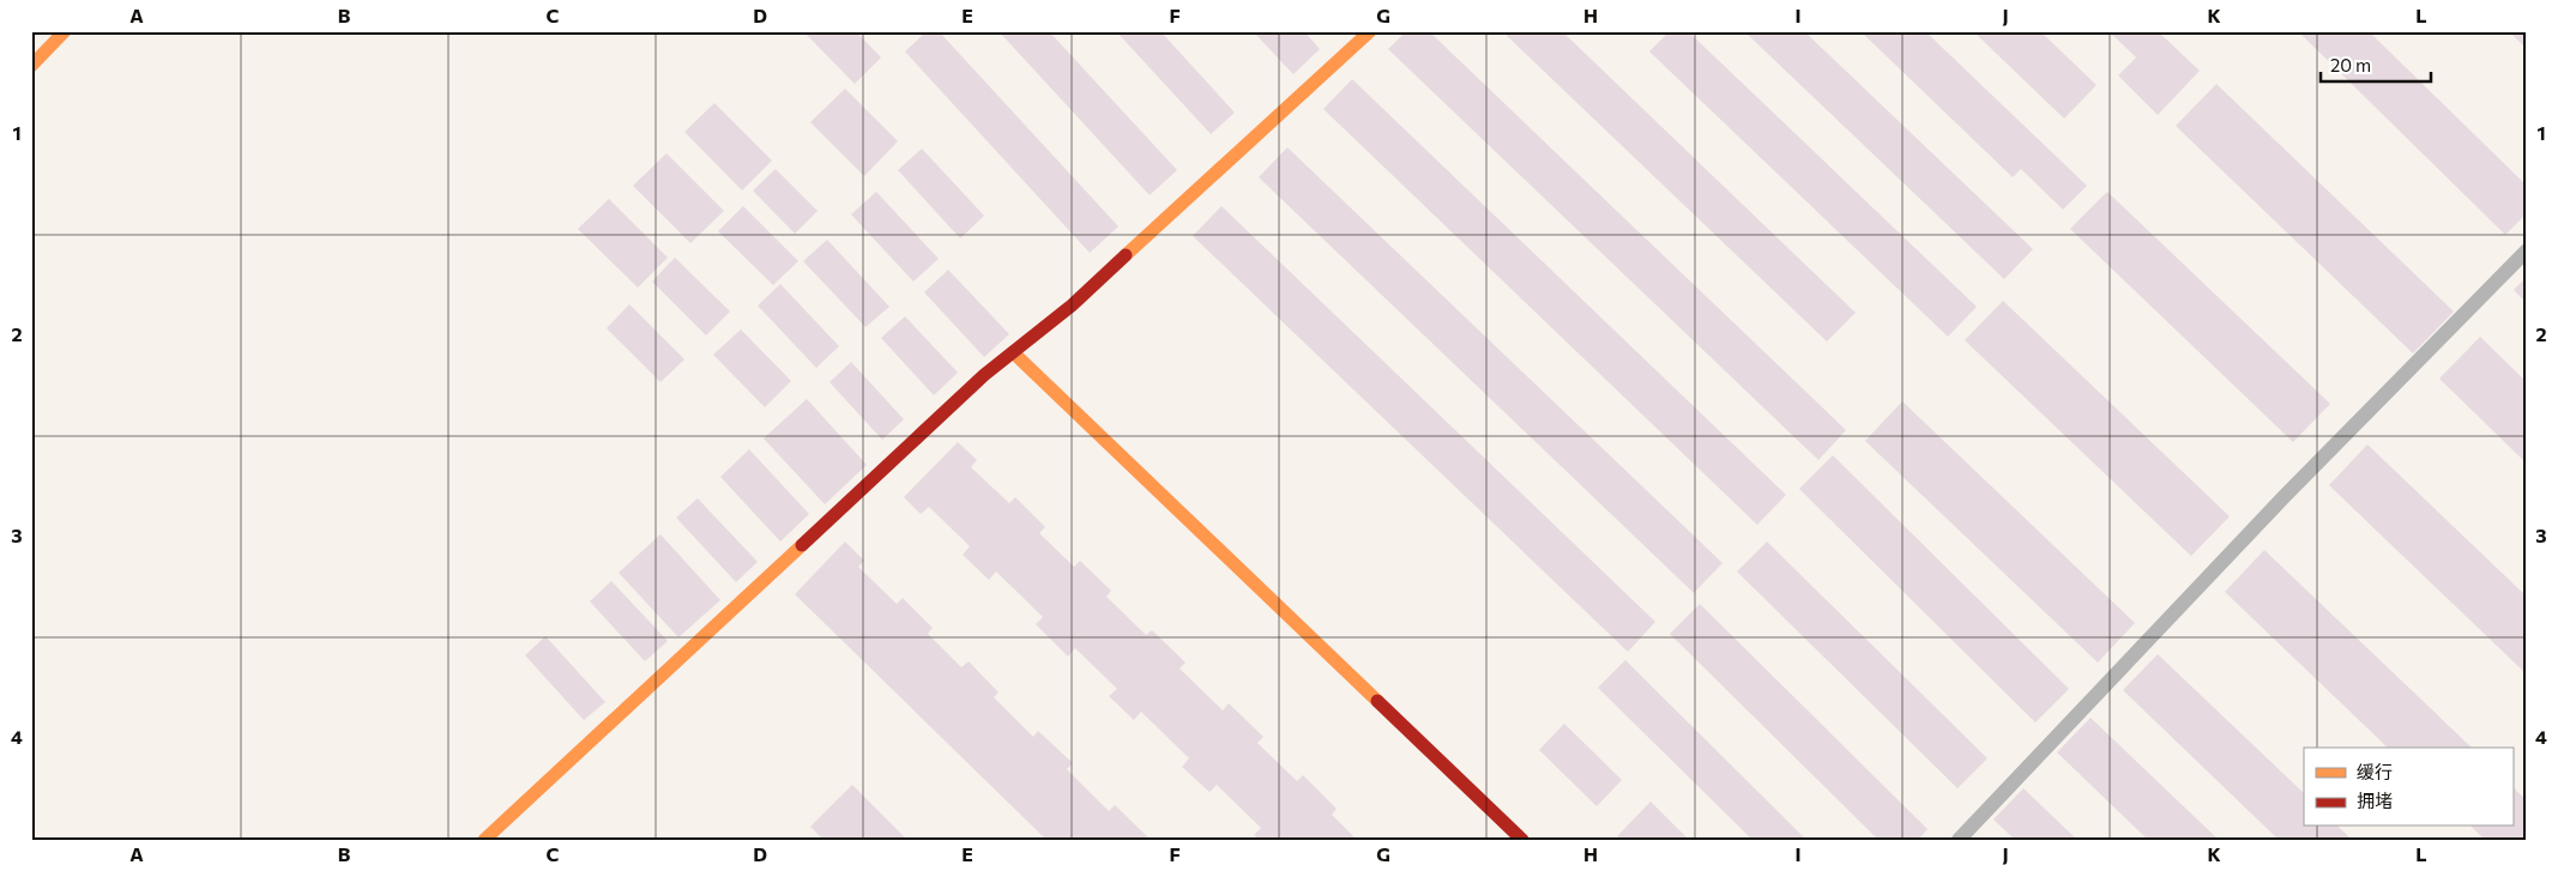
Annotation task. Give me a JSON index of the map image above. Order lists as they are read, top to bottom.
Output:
{
  "legend": ["缓行", "拥堵"],
  "scale_bar": "20 m",
  "grid": {
    "columns": [
      "A",
      "B",
      "C",
      "D",
      "E",
      "F",
      "G",
      "H",
      "I",
      "J",
      "K",
      "L"
    ],
    "rows": [
      "1",
      "2",
      "3",
      "4"
    ]
  }
}
